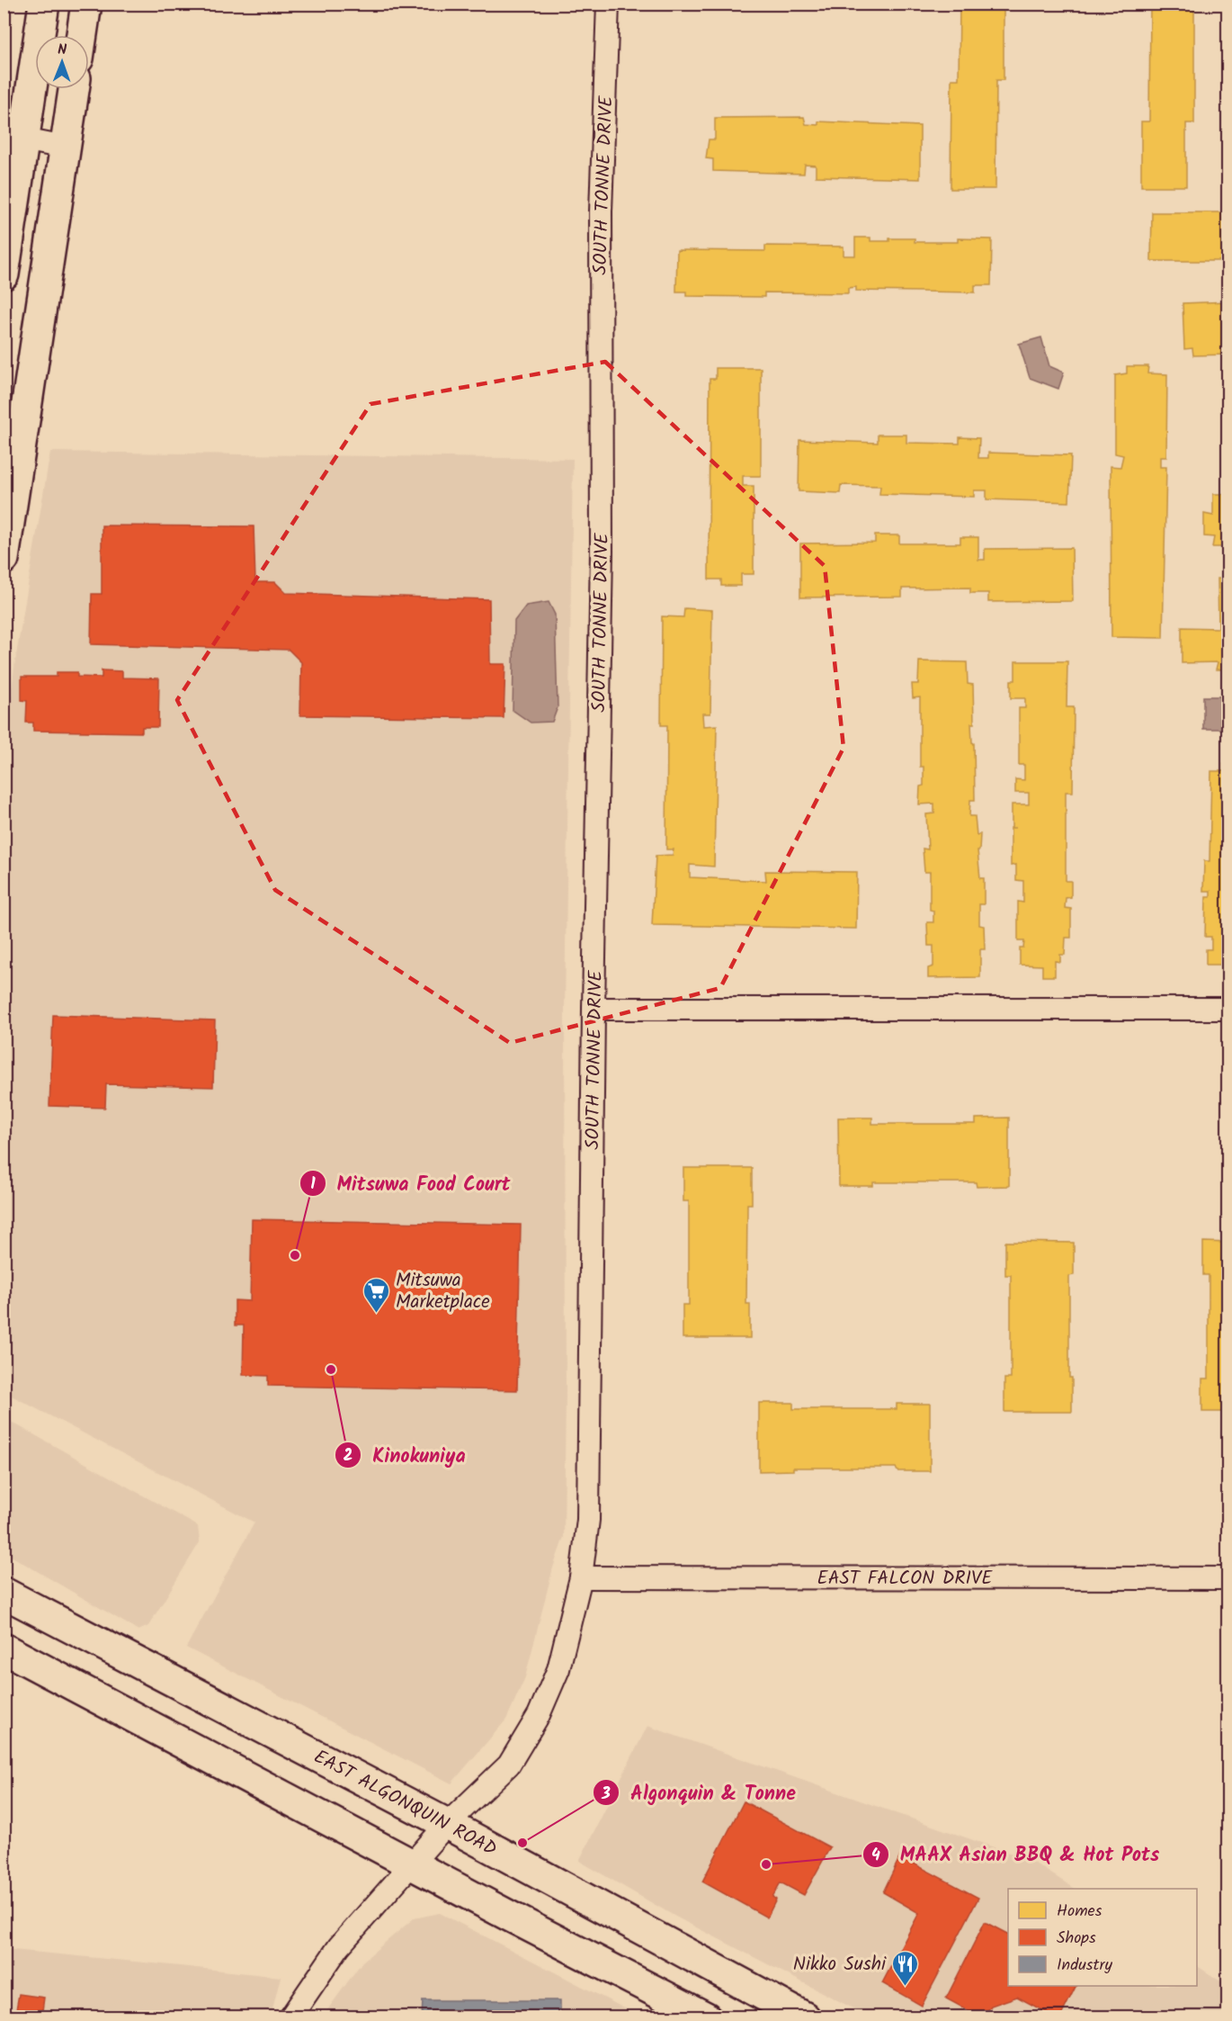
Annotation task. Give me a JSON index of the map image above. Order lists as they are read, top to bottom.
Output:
{
  "streets": {
    "main road": ["EAST ALGONQUIN ROAD"],
    "street": ["SOUTH TONNE DRIVE", "EAST FALCON DRIVE"]
  },
  "crossings": [
    ["SOUTH TONNE DRIVE", "EAST FALCON DRIVE"],
    ["SOUTH TONNE DRIVE", "EAST ALGONQUIN ROAD"]
  ],
  "places": {
    "other": [
      "Mitsuwa Food Court",
      "Kinokuniya",
      "Algonquin & Tonne",
      "MAAX Asian BBQ & Hot Pots"
    ],
    "supermarket": ["Mitsuwa Marketplace"],
    "restaurant": ["Nikko Sushi"]
  },
  "legend": ["Homes", "Shops", "Industry"],
  "north": "top"
}
